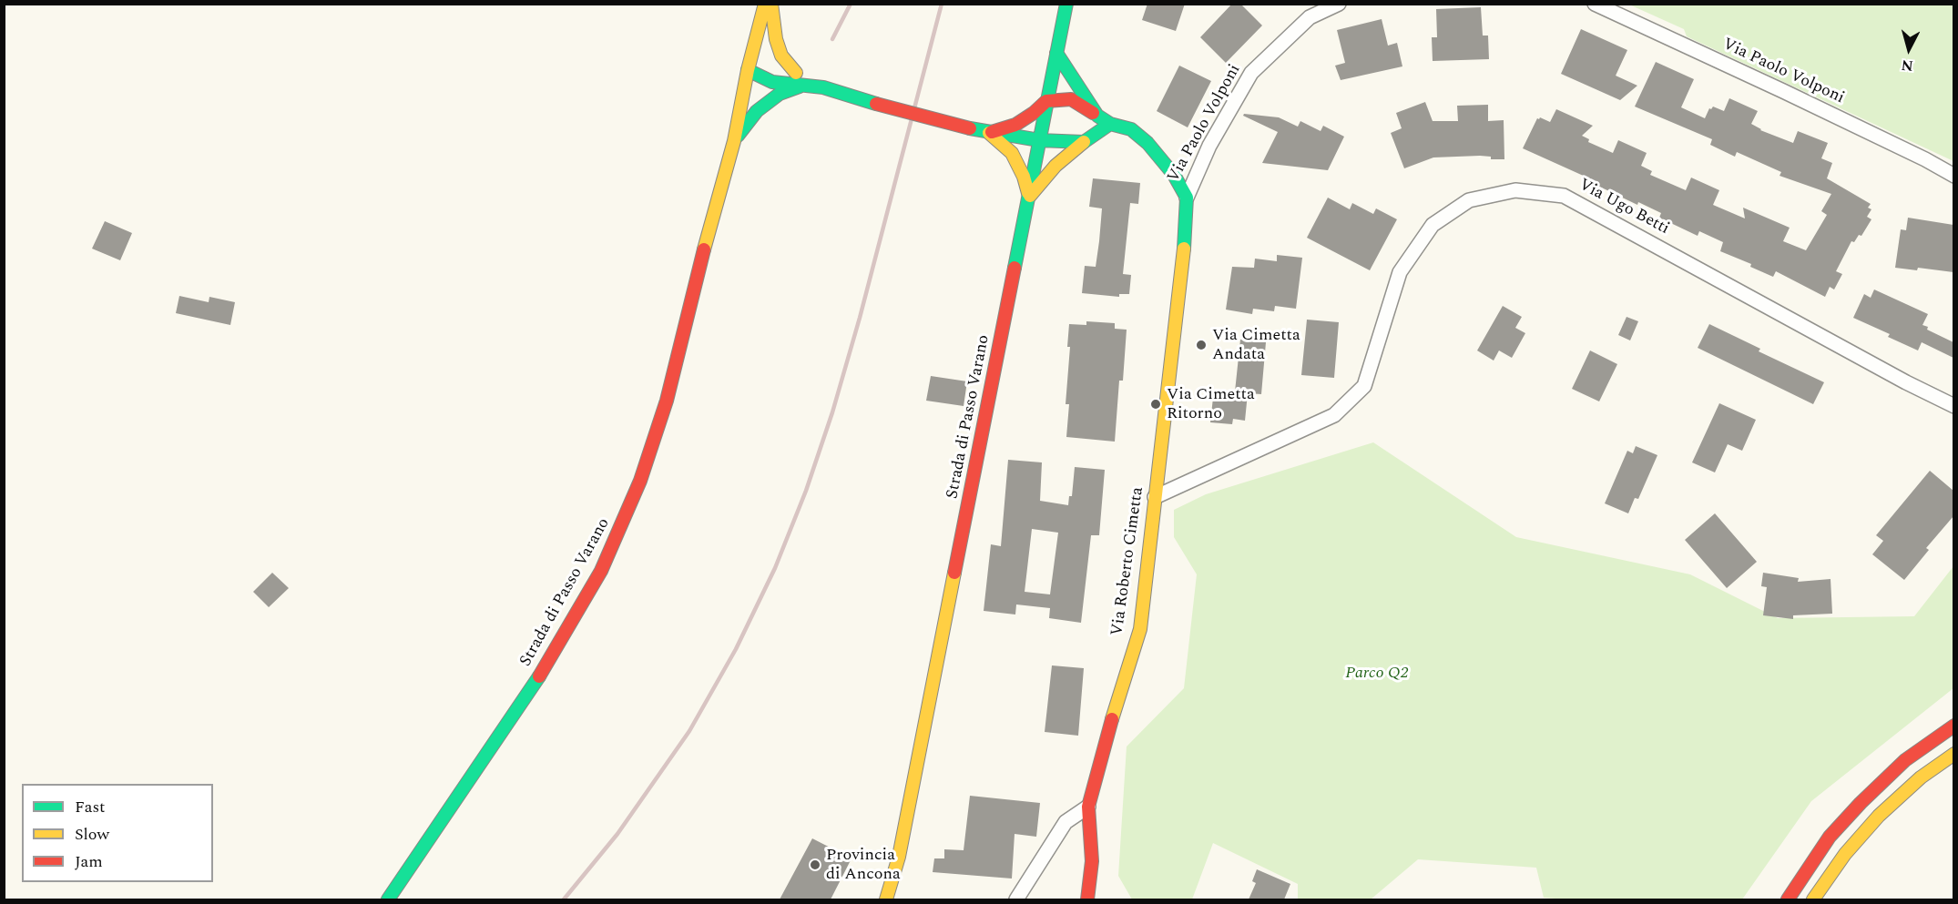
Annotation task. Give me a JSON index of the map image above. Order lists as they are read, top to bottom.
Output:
{
  "streets": {
    "main road": ["Via Paolo Volponi", "Strada di Passo Varano", "Via Roberto Cimetta"],
    "street": ["Via Ugo Betti"]
  },
  "crossings": [
    ["Via Paolo Volponi", "Strada di Passo Varano"],
    ["Via Paolo Volponi", "Via Roberto Cimetta"],
    ["Via Ugo Betti", "Via Roberto Cimetta"]
  ],
  "parks": ["Parco Q2"],
  "places": ["Via Cimetta Andata", "Via Cimetta Ritorno", "Provincia di Ancona"],
  "legend": ["Fast", "Slow", "Jam"],
  "north": "bottom"
}
